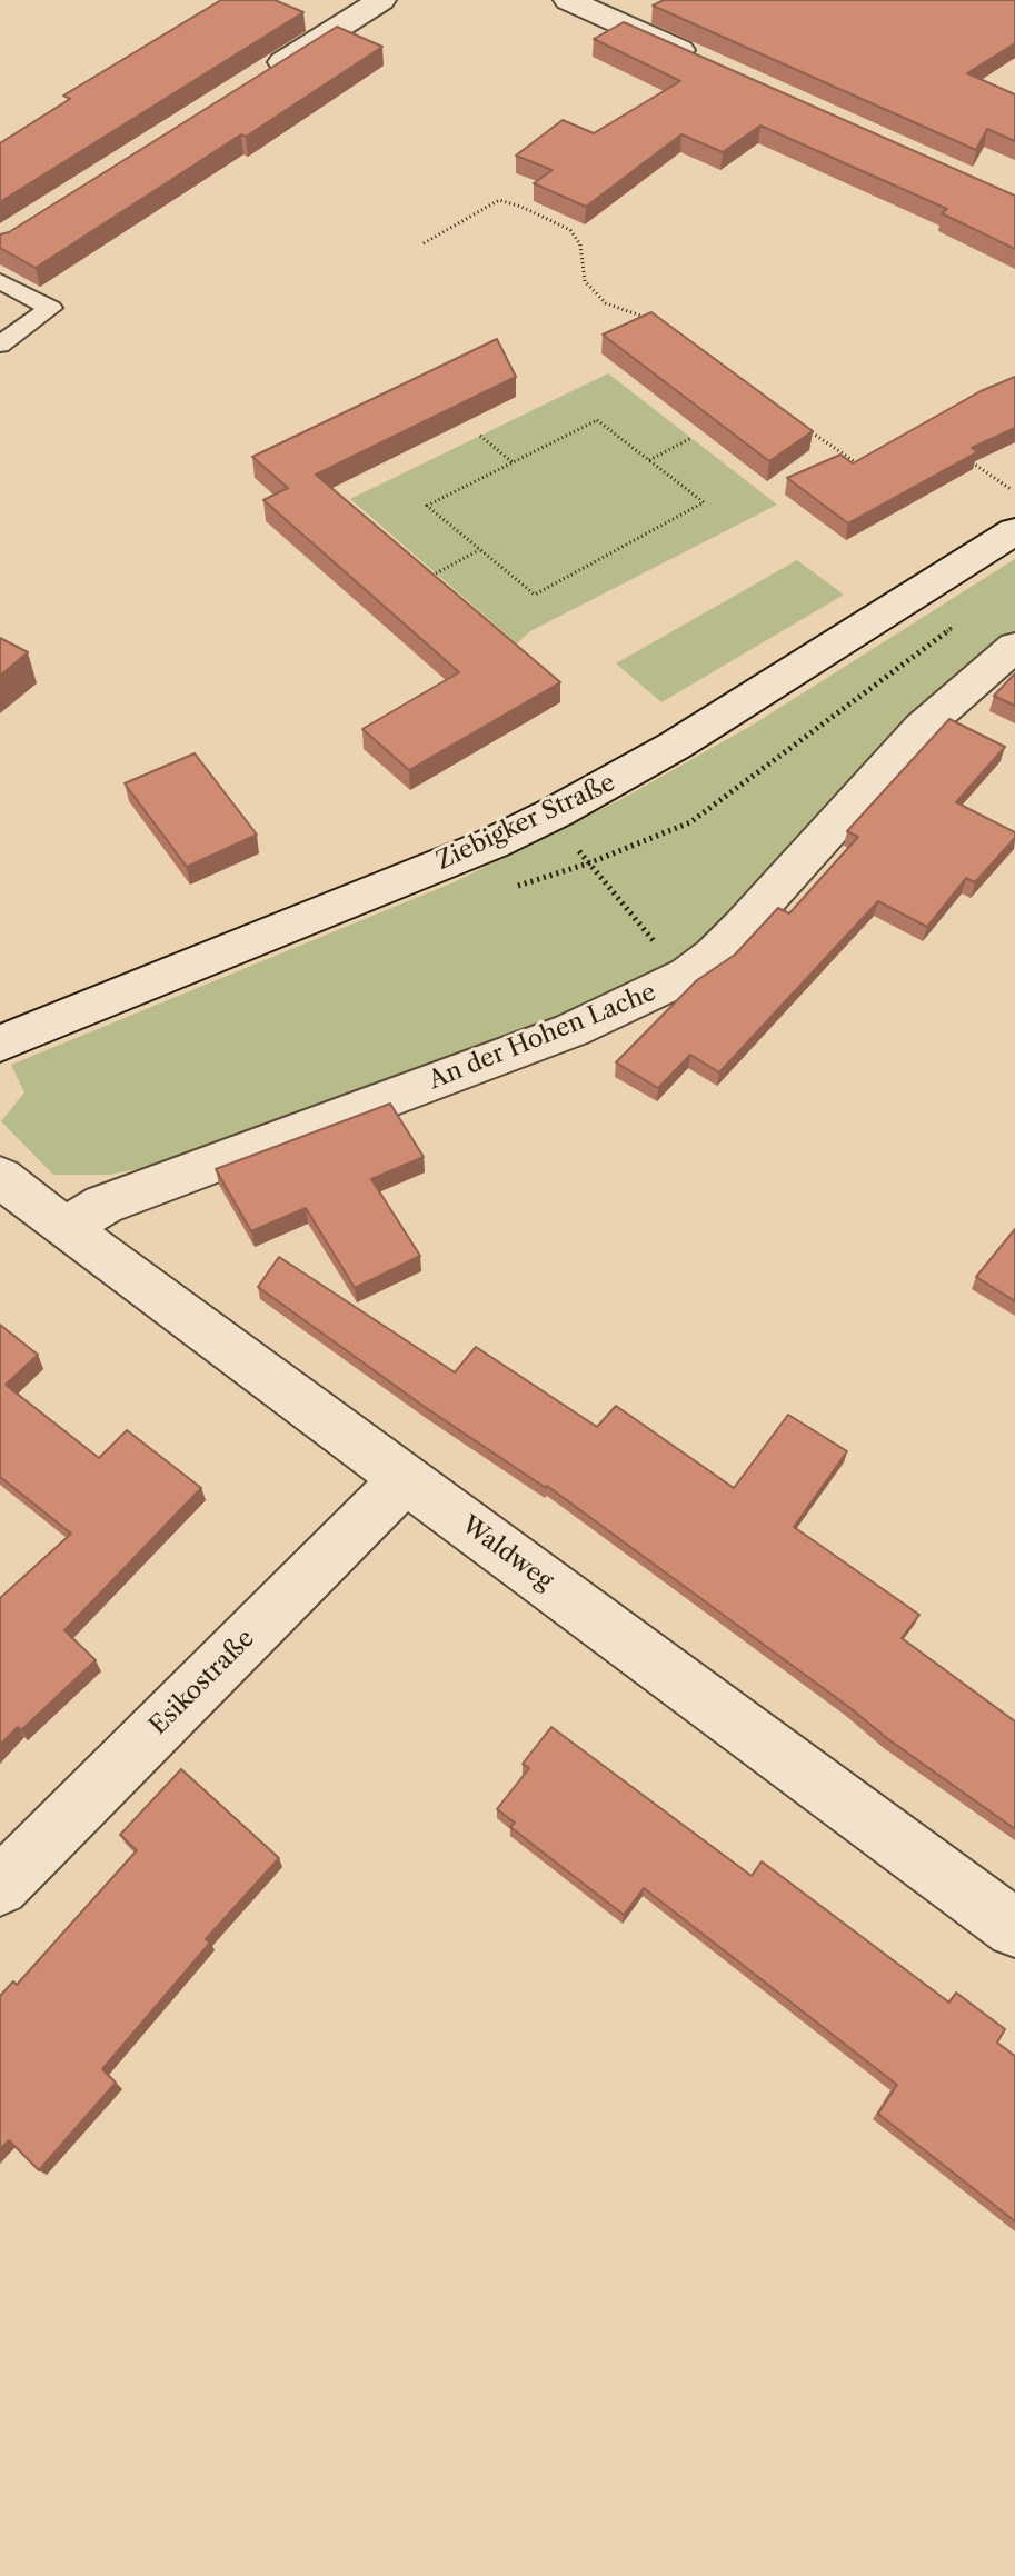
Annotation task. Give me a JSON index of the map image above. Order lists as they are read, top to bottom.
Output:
{
  "streets": {
    "street": [
      "Ziebigker Straße",
      "An der Hohen Lache",
      "Waldweg",
      "Esikostraße"
    ]
  },
  "crossings": [
    ["An der Hohen Lache", "Waldweg"],
    ["Waldweg", "Esikostraße"]
  ]
}
